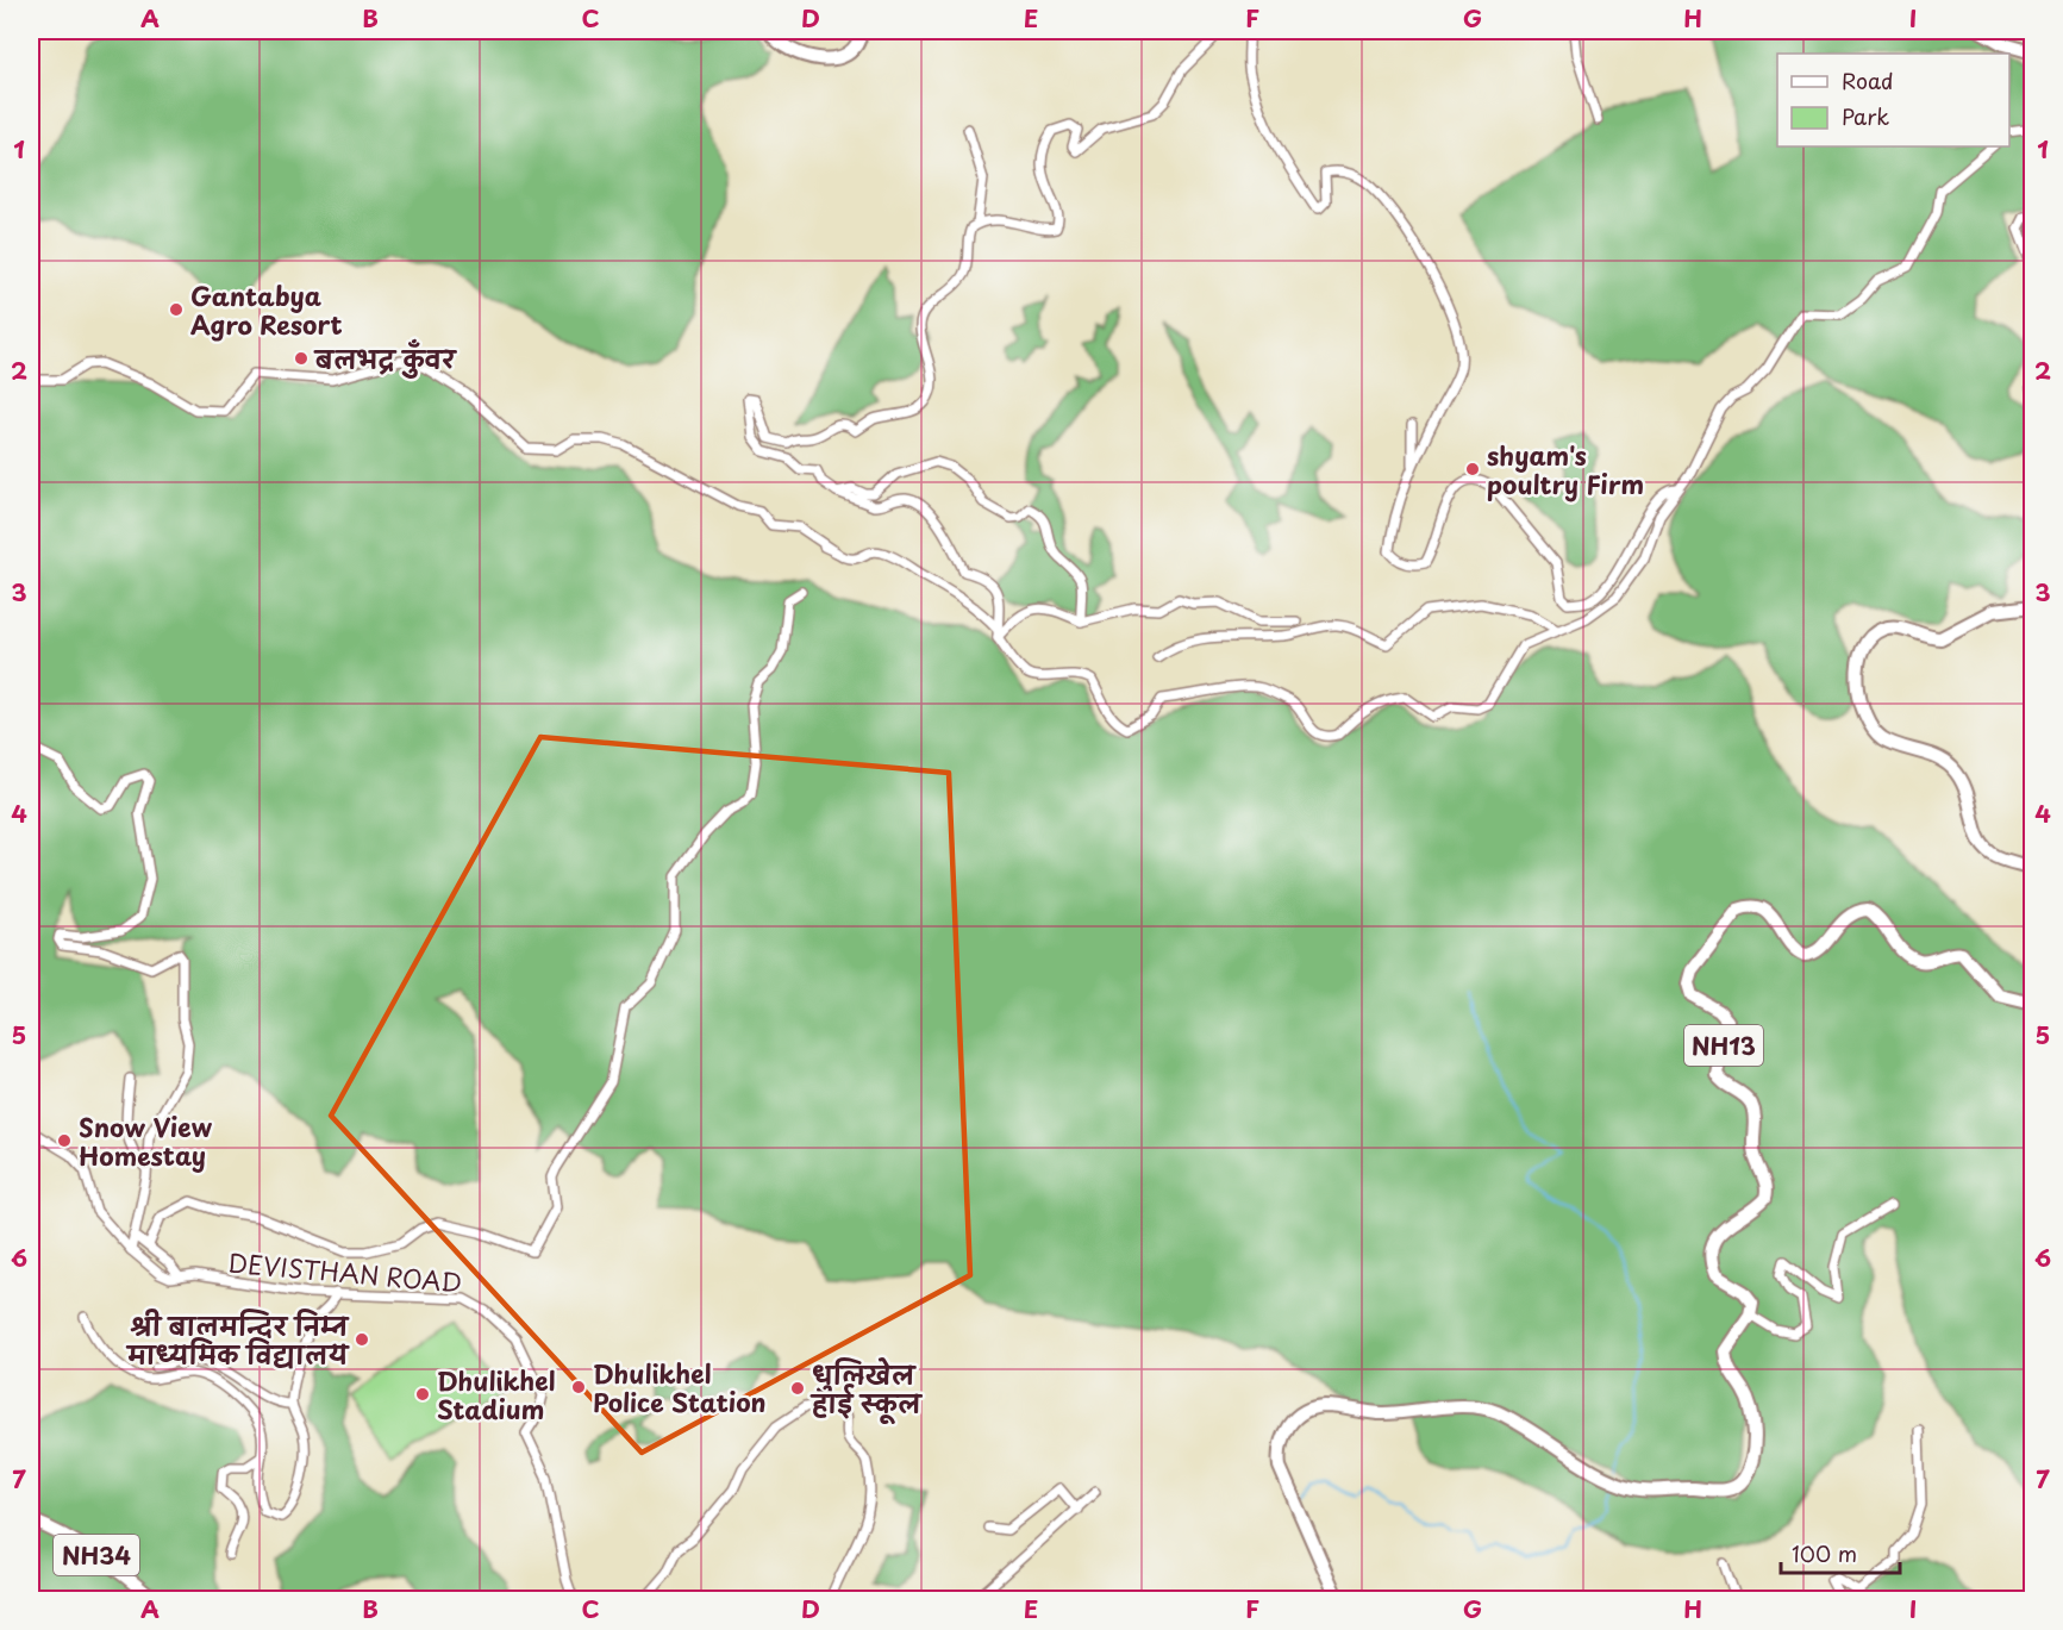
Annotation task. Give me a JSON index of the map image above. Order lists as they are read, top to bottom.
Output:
{
  "streets": {
    "highway": ["NH13", "NH34"],
    "street": ["DEVISTHAN ROAD"]
  },
  "places": [
    "Gantabya Agro Resort",
    "बलभद्र कुँवर",
    "shyam's poultry Firm",
    "Snow View Homestay",
    "श्री बालमन्दिर निम्न माध्यमिक विद्यालय",
    "Dhulikhel Police Station",
    "धुलिखेल हाई स्कूल",
    "Dhulikhel Stadium"
  ],
  "legend": ["Road", "Park"],
  "scale_bar": "100 m",
  "grid": {
    "columns": [
      "A",
      "B",
      "C",
      "D",
      "E",
      "F",
      "G",
      "H",
      "I"
    ],
    "rows": [
      "1",
      "2",
      "3",
      "4",
      "5",
      "6",
      "7"
    ]
  }
}
